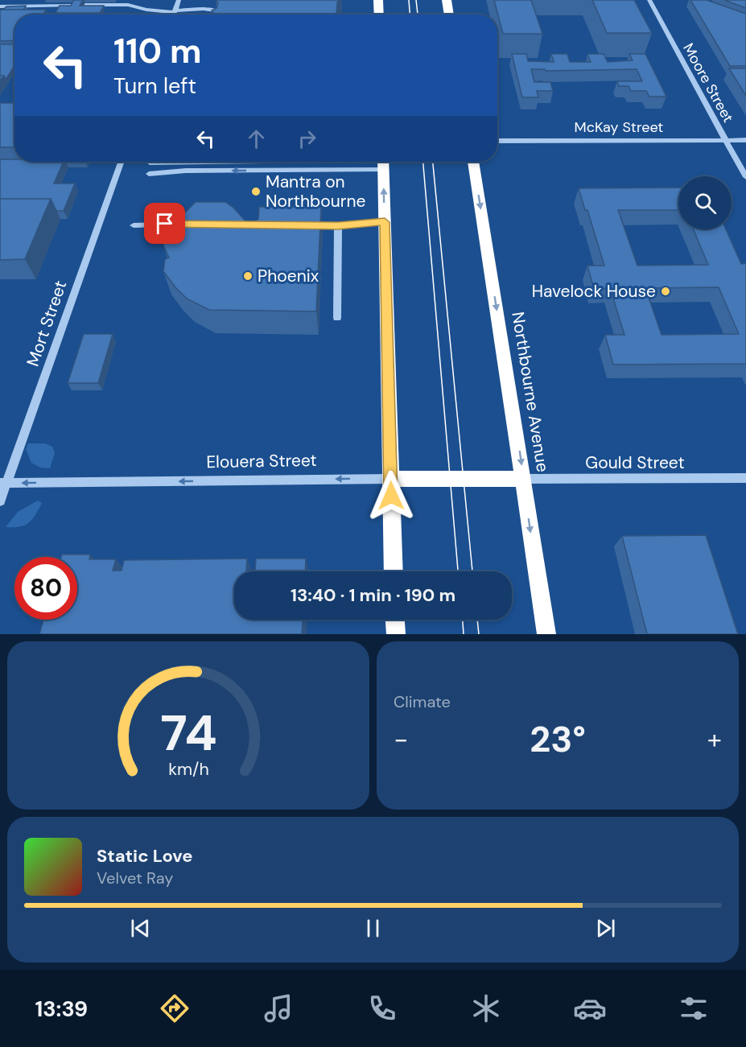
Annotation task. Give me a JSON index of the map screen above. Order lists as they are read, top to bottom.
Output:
{
  "streets": {
    "highway": ["Northbourne Avenue", "Elouera Street"],
    "street": [
      "Moore Street",
      "McKay Street",
      "Mort Street",
      "Gould Street"
    ]
  },
  "crossings": [
    ["Moore Street", "McKay Street"],
    ["Mort Street", "Elouera Street"],
    ["Northbourne Avenue", "Elouera Street"],
    ["Northbourne Avenue", "Gould Street"],
    ["Elouera Street", "Gould Street"]
  ],
  "one_way": ["Elouera Street"],
  "places": ["Mantra on Northbourne", "Phoenix", "Havelock House"],
  "page": {
    "turn": ["110 m", "Turn left"],
    "limit": "80",
    "trip": "13:40 · 1 min · 190 m",
    "tile": "Climate",
    "heat": ["−", "23°", "+"],
    "song": ["Static Love", "Velvet Ray"],
    "tabs": "13:39",
    "gauge": ["74", "km/h"]
  }
}
